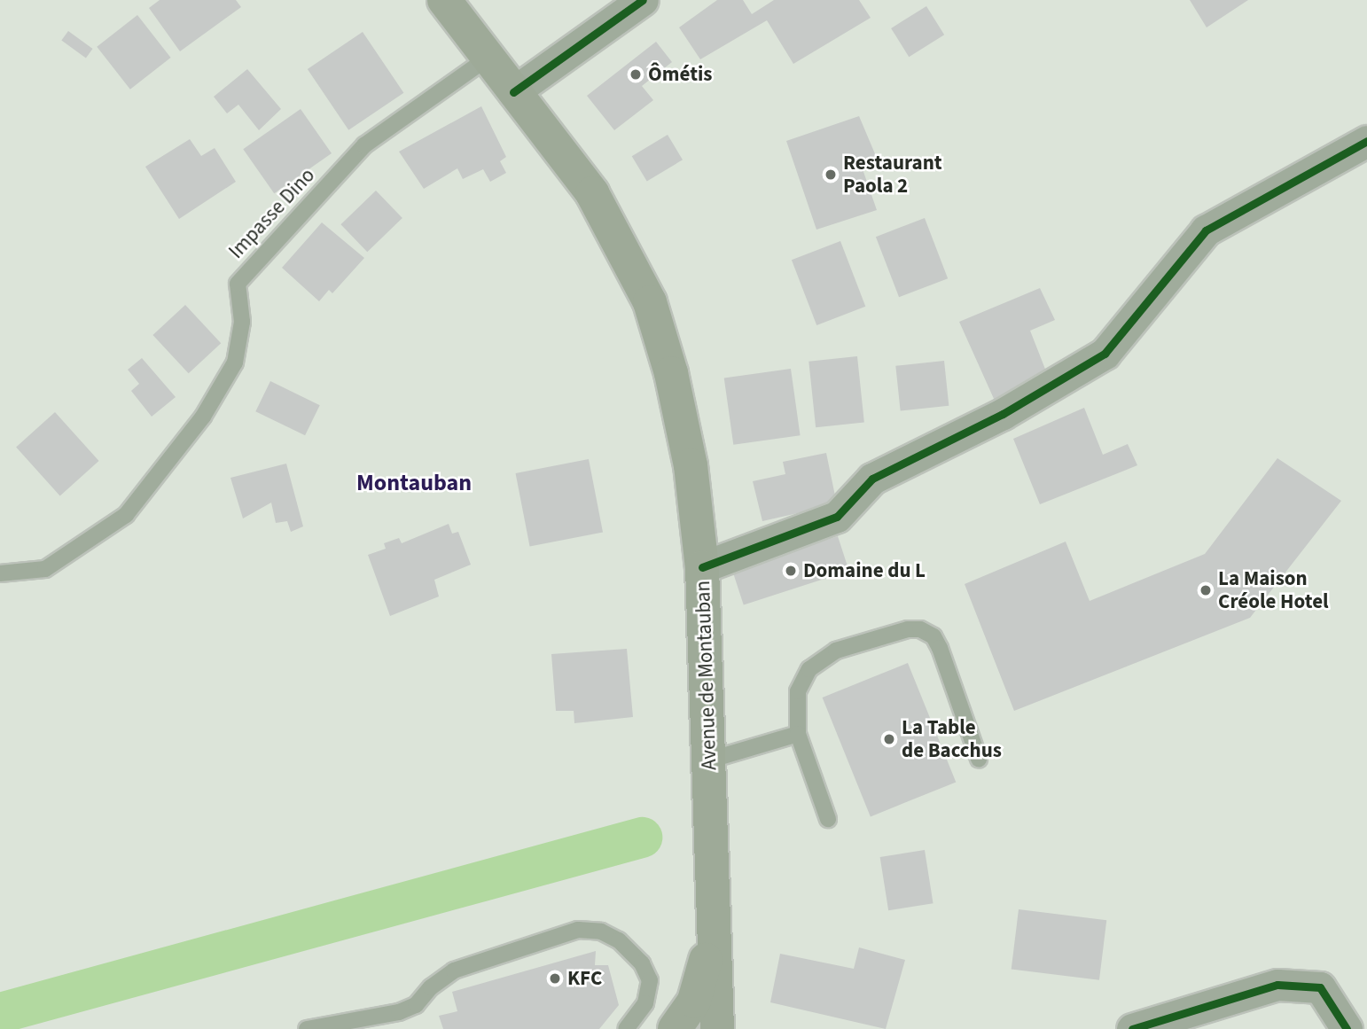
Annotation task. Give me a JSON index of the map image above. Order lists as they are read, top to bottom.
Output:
{
  "streets": {
    "main road": ["Avenue de Montauban"],
    "lane": ["Impasse Dino"]
  },
  "crossings": [
    ["Impasse Dino", "Avenue de Montauban"]
  ],
  "districts": ["Montauban"],
  "places": [
    "Ômétis",
    "Restaurant Paola 2",
    "Domaine du L",
    "La Maison Créole Hotel",
    "La Table de Bacchus",
    "KFC"
  ]
}
